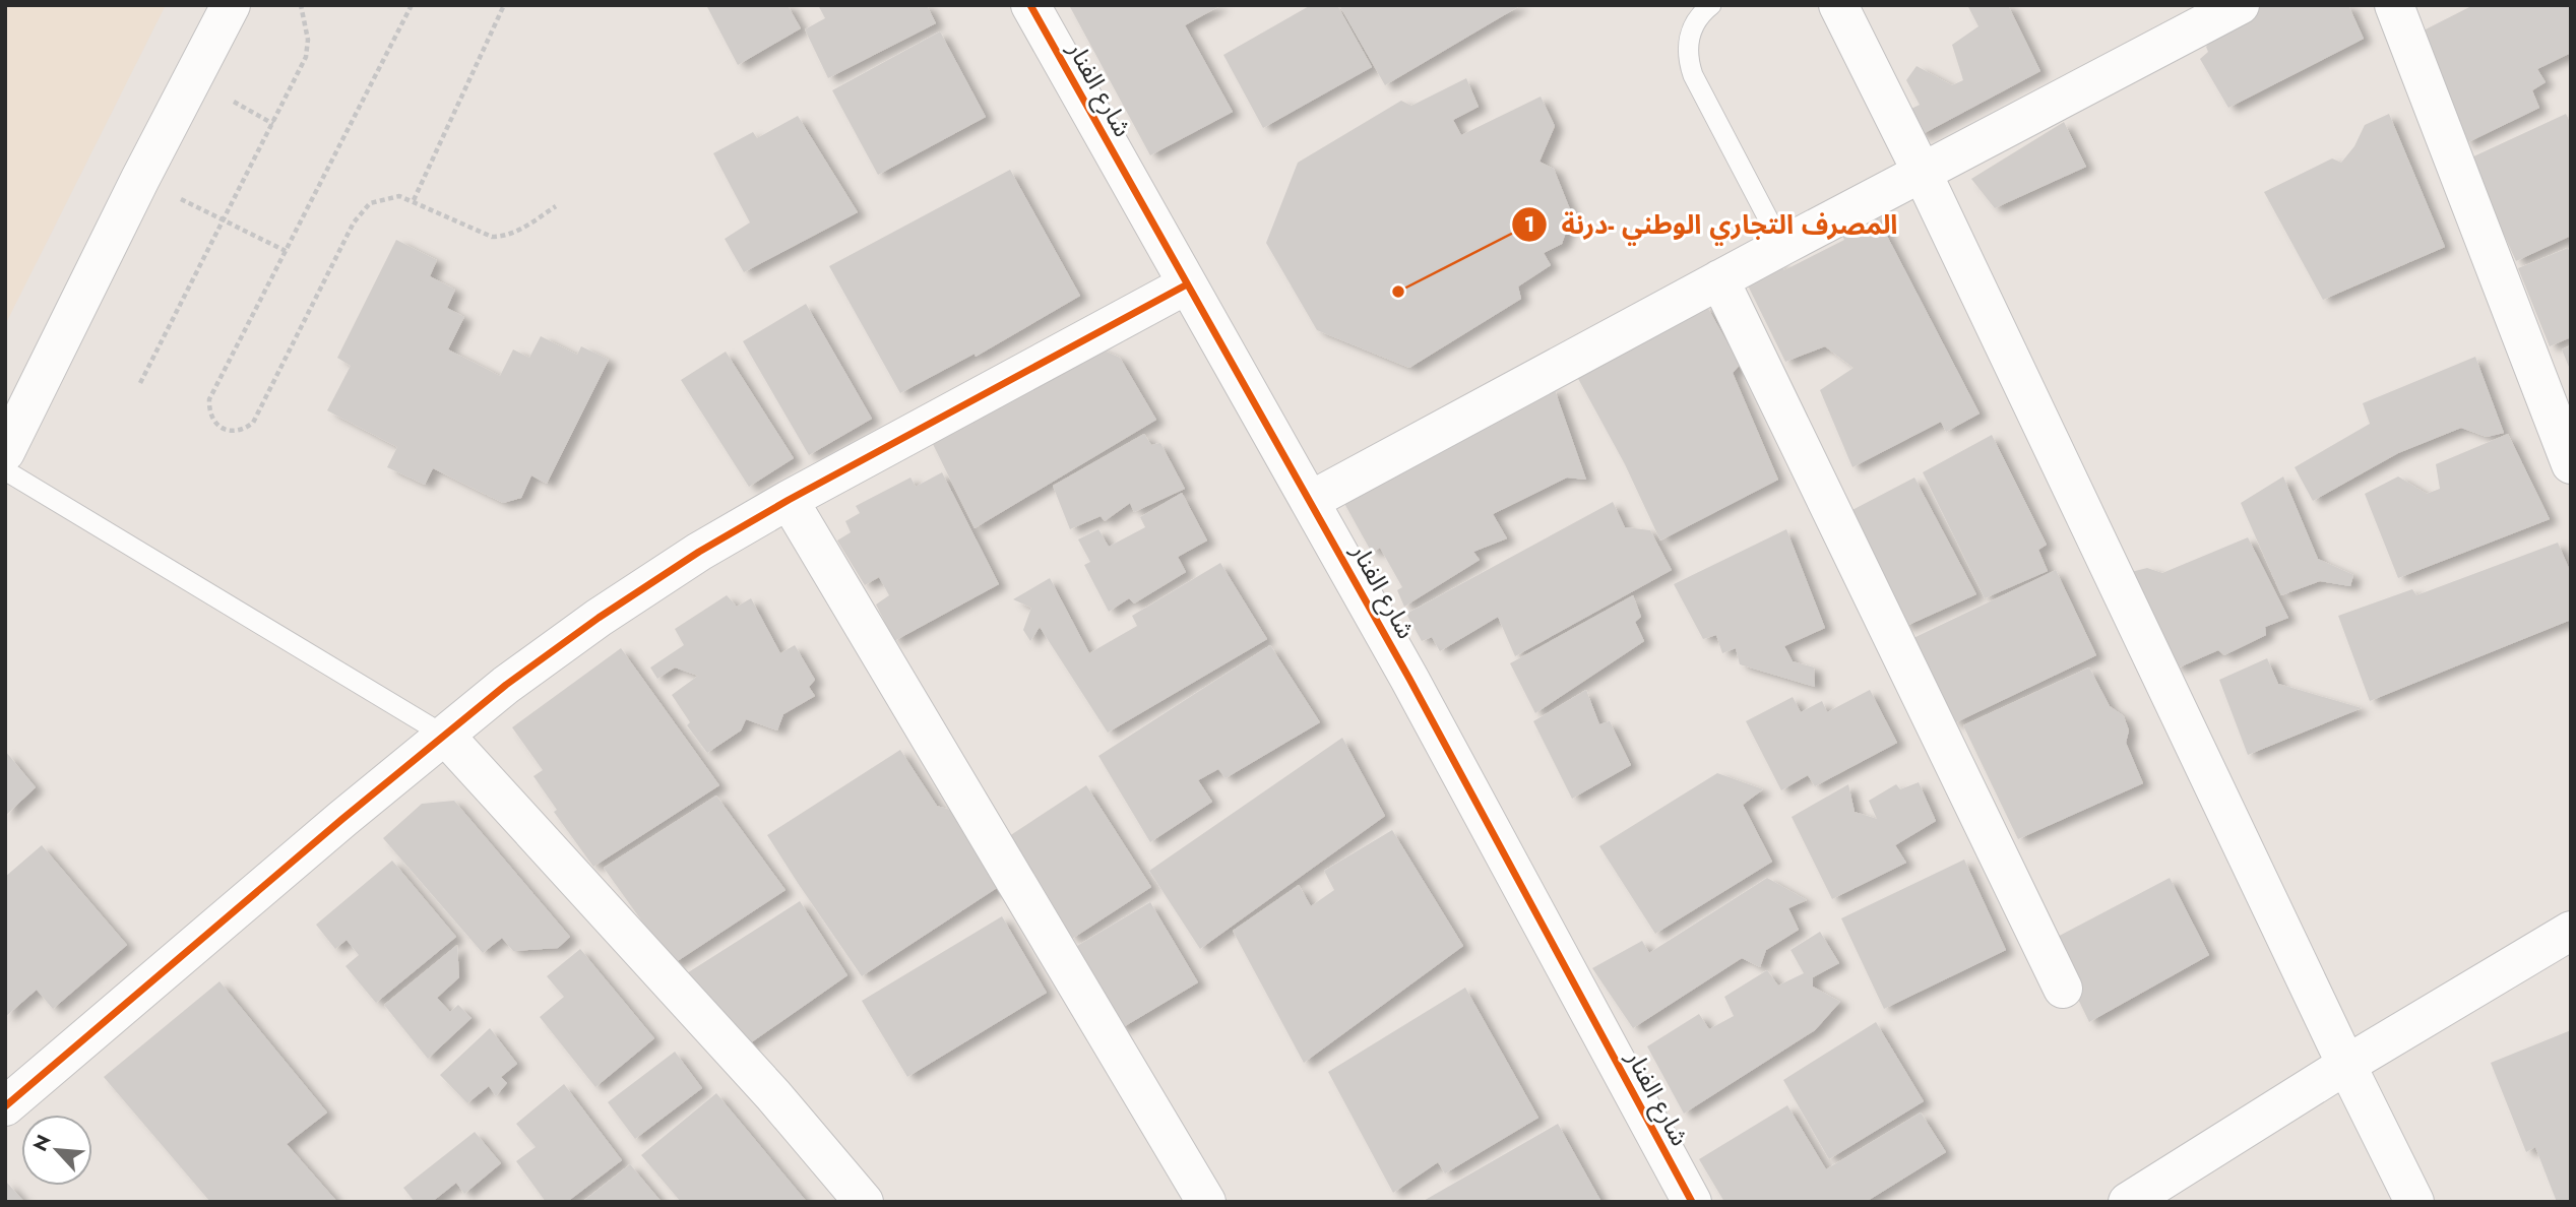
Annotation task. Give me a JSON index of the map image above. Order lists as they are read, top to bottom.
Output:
{
  "streets": {
    "street": ["شارع الفنار"]
  },
  "places": ["المصرف التجاري الوطني -درنة"],
  "north": "top left"
}
